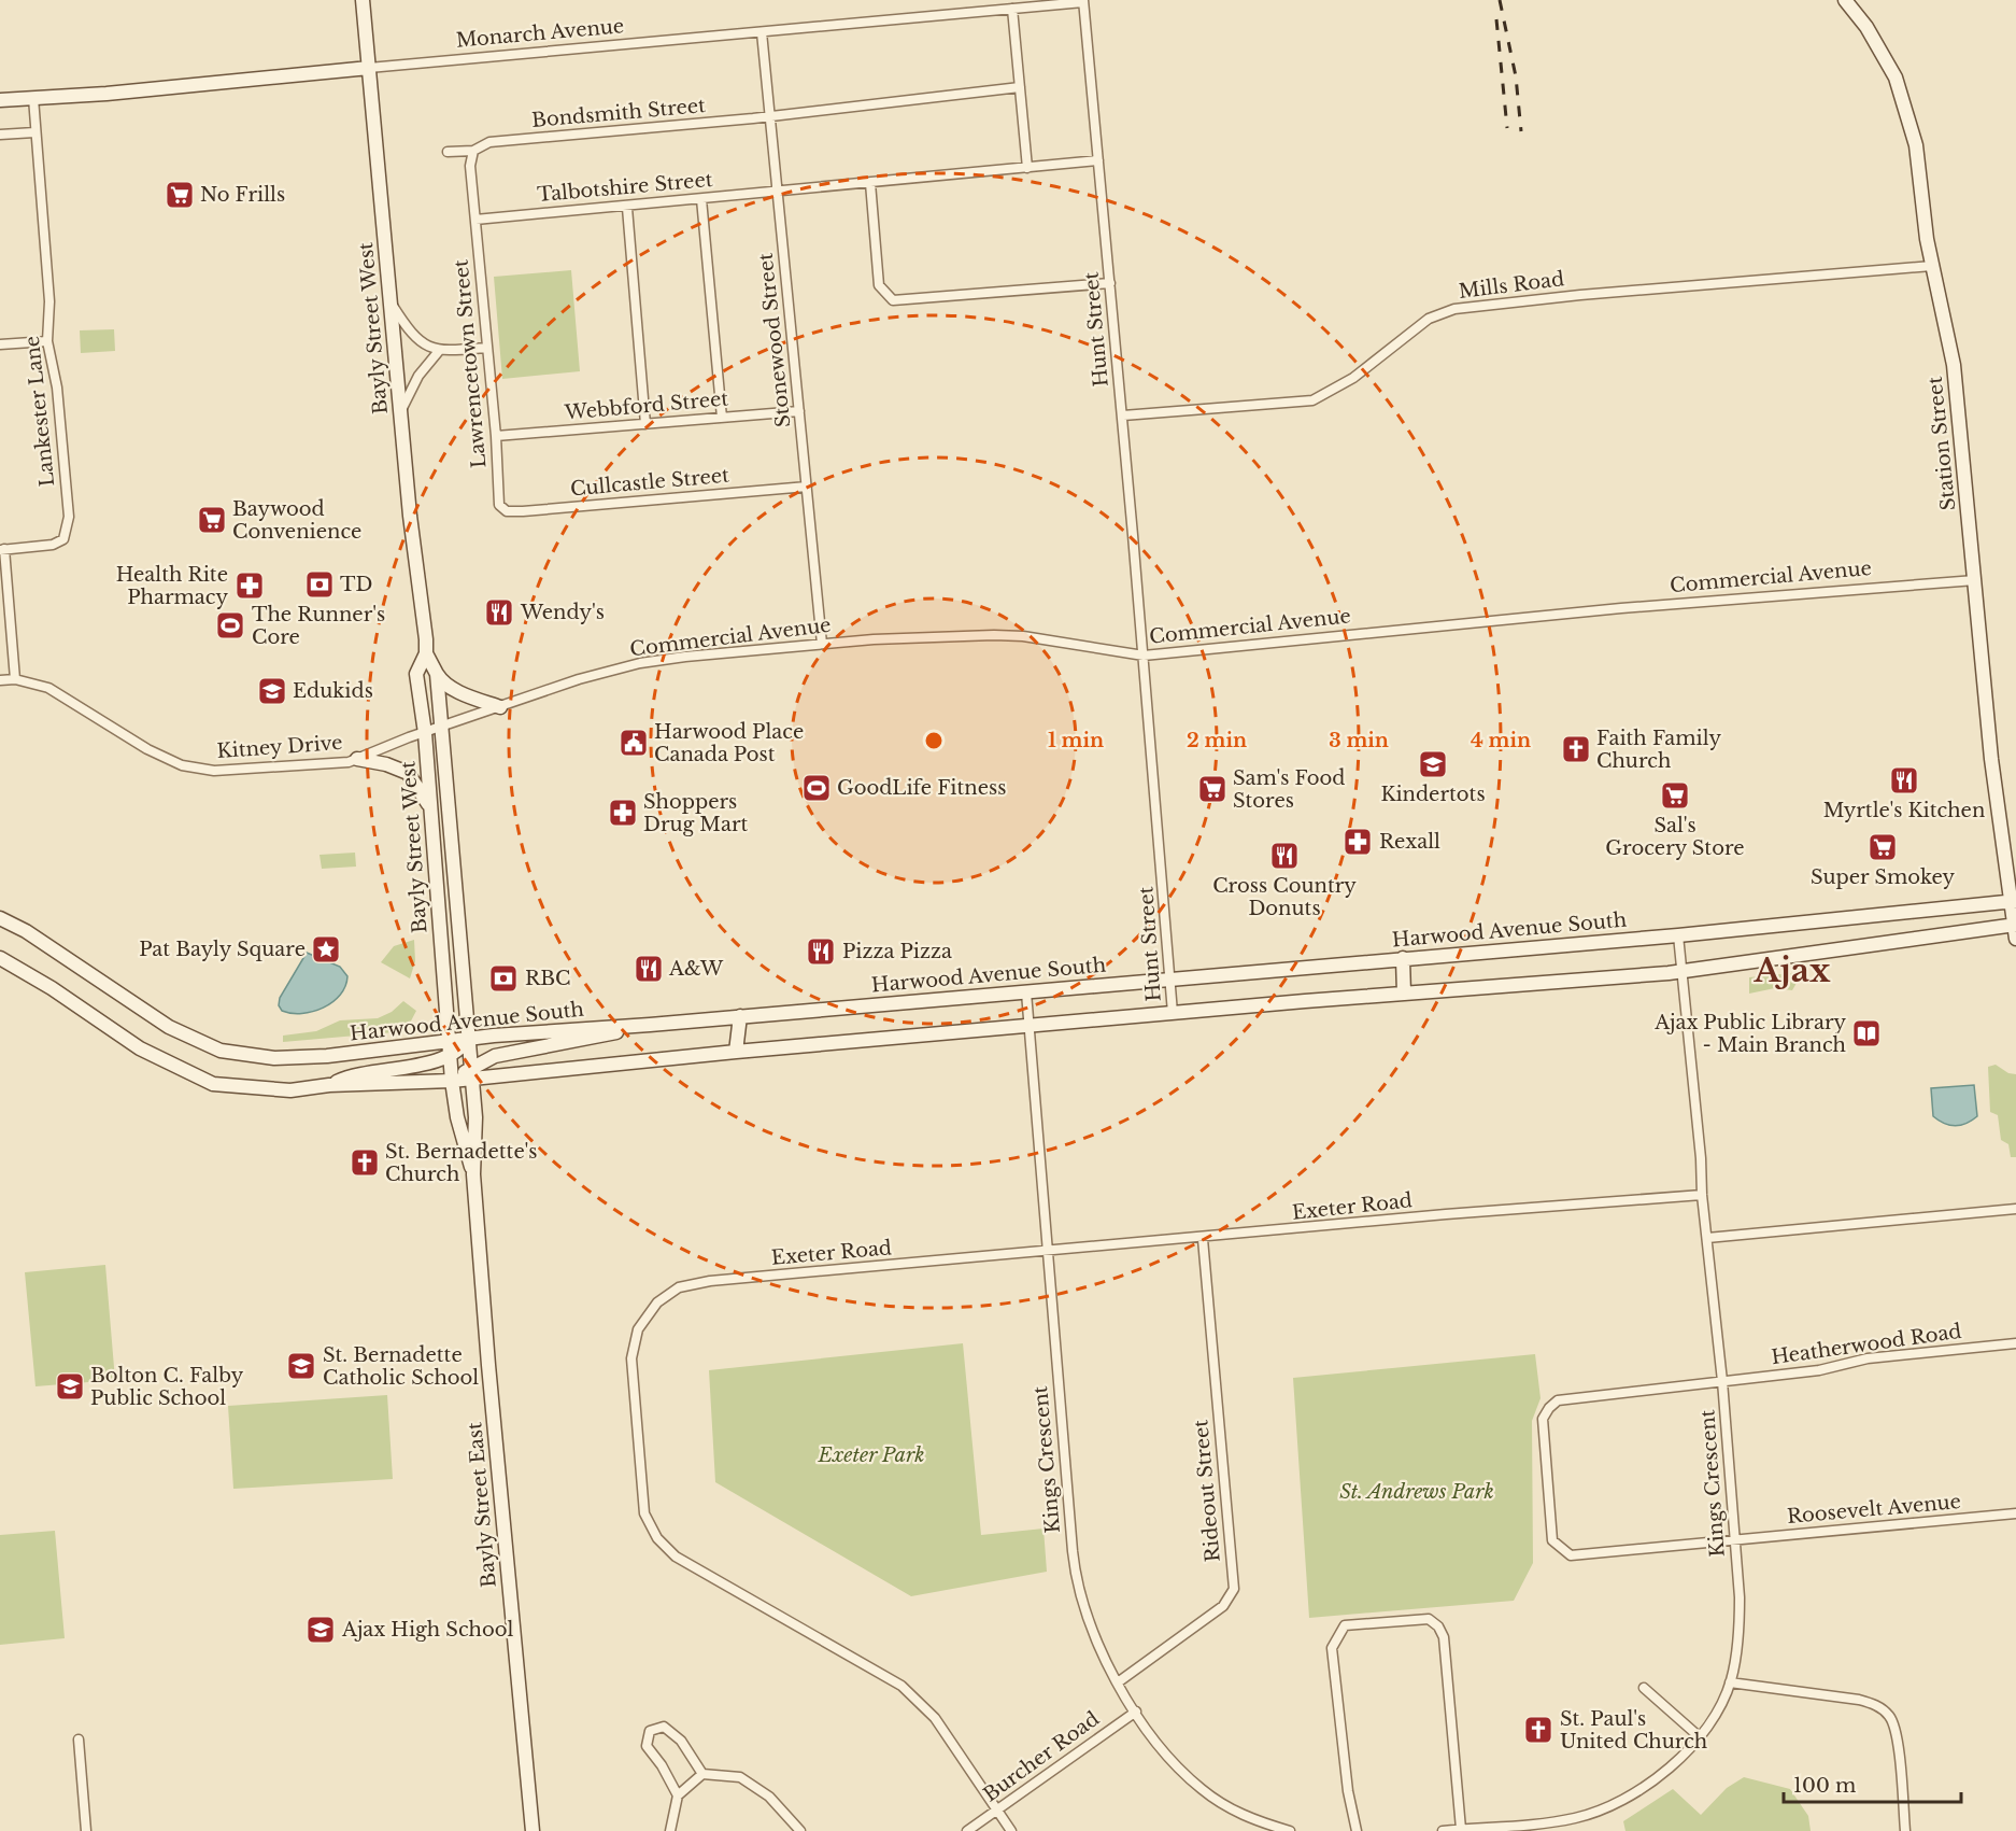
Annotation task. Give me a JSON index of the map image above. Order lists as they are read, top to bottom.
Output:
{
  "streets": {
    "main road": [
      "Monarch Avenue",
      "Bayly Street West",
      "Station Street",
      "Harwood Avenue South",
      "Bayly Street East"
    ],
    "street": [
      "Bondsmith Street",
      "Talbotshire Street",
      "Mills Road",
      "Hunt Street",
      "Stonewood Street",
      "Lawrencetown Street",
      "Webbford Street",
      "Lankester Lane",
      "Cullcastle Street",
      "Commercial Avenue",
      "Kitney Drive",
      "Exeter Road",
      "Heatherwood Road",
      "Kings Crescent",
      "Rideout Street",
      "Roosevelt Avenue",
      "Burcher Road"
    ]
  },
  "crossings": [
    ["Monarch Avenue", "Bayly Street West"],
    ["Monarch Avenue", "Hunt Street"],
    ["Monarch Avenue", "Stonewood Street"],
    ["Monarch Avenue", "Lankester Lane"],
    ["Bondsmith Street", "Stonewood Street"],
    ["Talbotshire Street", "Hunt Street"],
    ["Talbotshire Street", "Stonewood Street"],
    ["Talbotshire Street", "Lawrencetown Street"],
    ["Mills Road", "Hunt Street"],
    ["Mills Road", "Station Street"],
    ["Bayly Street West", "Commercial Avenue"],
    ["Bayly Street West", "Kitney Drive"],
    ["Bayly Street West", "Harwood Avenue South"],
    ["Bayly Street West", "Bayly Street East"],
    ["Hunt Street", "Commercial Avenue"],
    ["Hunt Street", "Harwood Avenue South"],
    ["Stonewood Street", "Webbford Street"],
    ["Stonewood Street", "Cullcastle Street"],
    ["Stonewood Street", "Commercial Avenue"],
    ["Lawrencetown Street", "Webbford Street"],
    ["Lawrencetown Street", "Cullcastle Street"],
    ["Station Street", "Commercial Avenue"],
    ["Station Street", "Harwood Avenue South"],
    ["Commercial Avenue", "Kitney Drive"],
    ["Harwood Avenue South", "Kings Crescent"],
    ["Exeter Road", "Kings Crescent"],
    ["Exeter Road", "Rideout Street"],
    ["Exeter Road", "Burcher Road"],
    ["Heatherwood Road", "Kings Crescent"],
    ["Heatherwood Road", "Roosevelt Avenue"],
    ["Kings Crescent", "Rideout Street"],
    ["Kings Crescent", "Roosevelt Avenue"],
    ["Kings Crescent", "Burcher Road"]
  ],
  "districts": ["Ajax"],
  "parks": ["Exeter Park", "St. Andrews Park"],
  "places": {
    "supermarket": [
      "No Frills",
      "Baywood Convenience",
      "Sam's Food Stores",
      "Sal's Grocery Store",
      "Super Smokey"
    ],
    "bank": ["TD", "RBC"],
    "pharmacy": ["Health Rite Pharmacy", "Shoppers Drug Mart", "Rexall"],
    "restaurant": [
      "Wendy's",
      "Myrtle's Kitchen",
      "Cross Country Donuts",
      "Pizza Pizza",
      "A&W"
    ],
    "sports": ["The Runner's Core", "GoodLife Fitness"],
    "school or university": [
      "Edukids",
      "Kindertots",
      "St. Bernadette Catholic School",
      "Bolton C. Falby Public School",
      "Ajax High School"
    ],
    "public building": ["Harwood Place Canada Post"],
    "church": ["Faith Family Church", "St. Bernadette's Church", "St. Paul's United Church"],
    "place": ["Pat Bayly Square"],
    "library": ["Ajax Public Library - Main Branch"]
  },
  "scale_bar": "100 m",
  "rings": [
    "1 min",
    "2 min",
    "3 min",
    "4 min"
  ]
}
